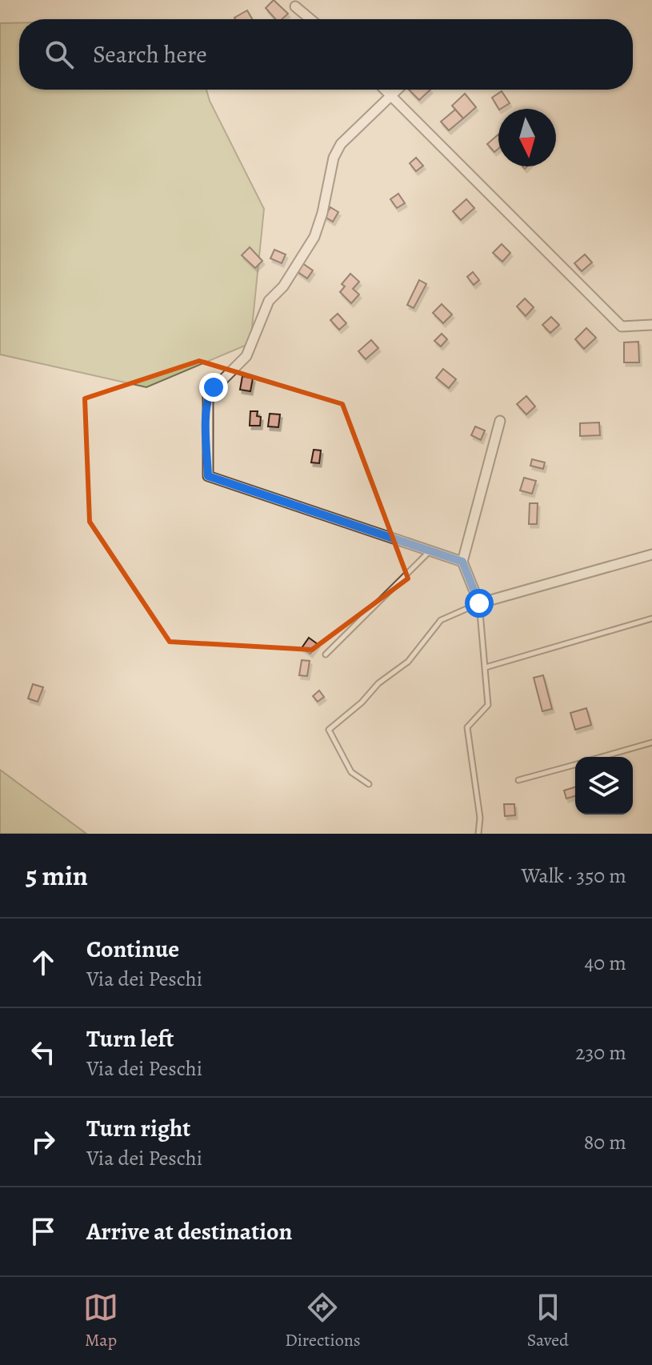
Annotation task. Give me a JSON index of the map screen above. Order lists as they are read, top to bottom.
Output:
{
  "north": "bottom",
  "page": {
    "search": "Search here",
    "heading": ["5 min", "Walk · 350 m"],
    "list": [
      ["Continue", "Via dei Peschi", "40 m"],
      ["Turn left", "Via dei Peschi", "230 m"],
      ["Turn right", "Via dei Peschi", "80 m"],
      "Arrive at destination"
    ],
    "nav": ["Map", "Directions", "Saved"]
  }
}
